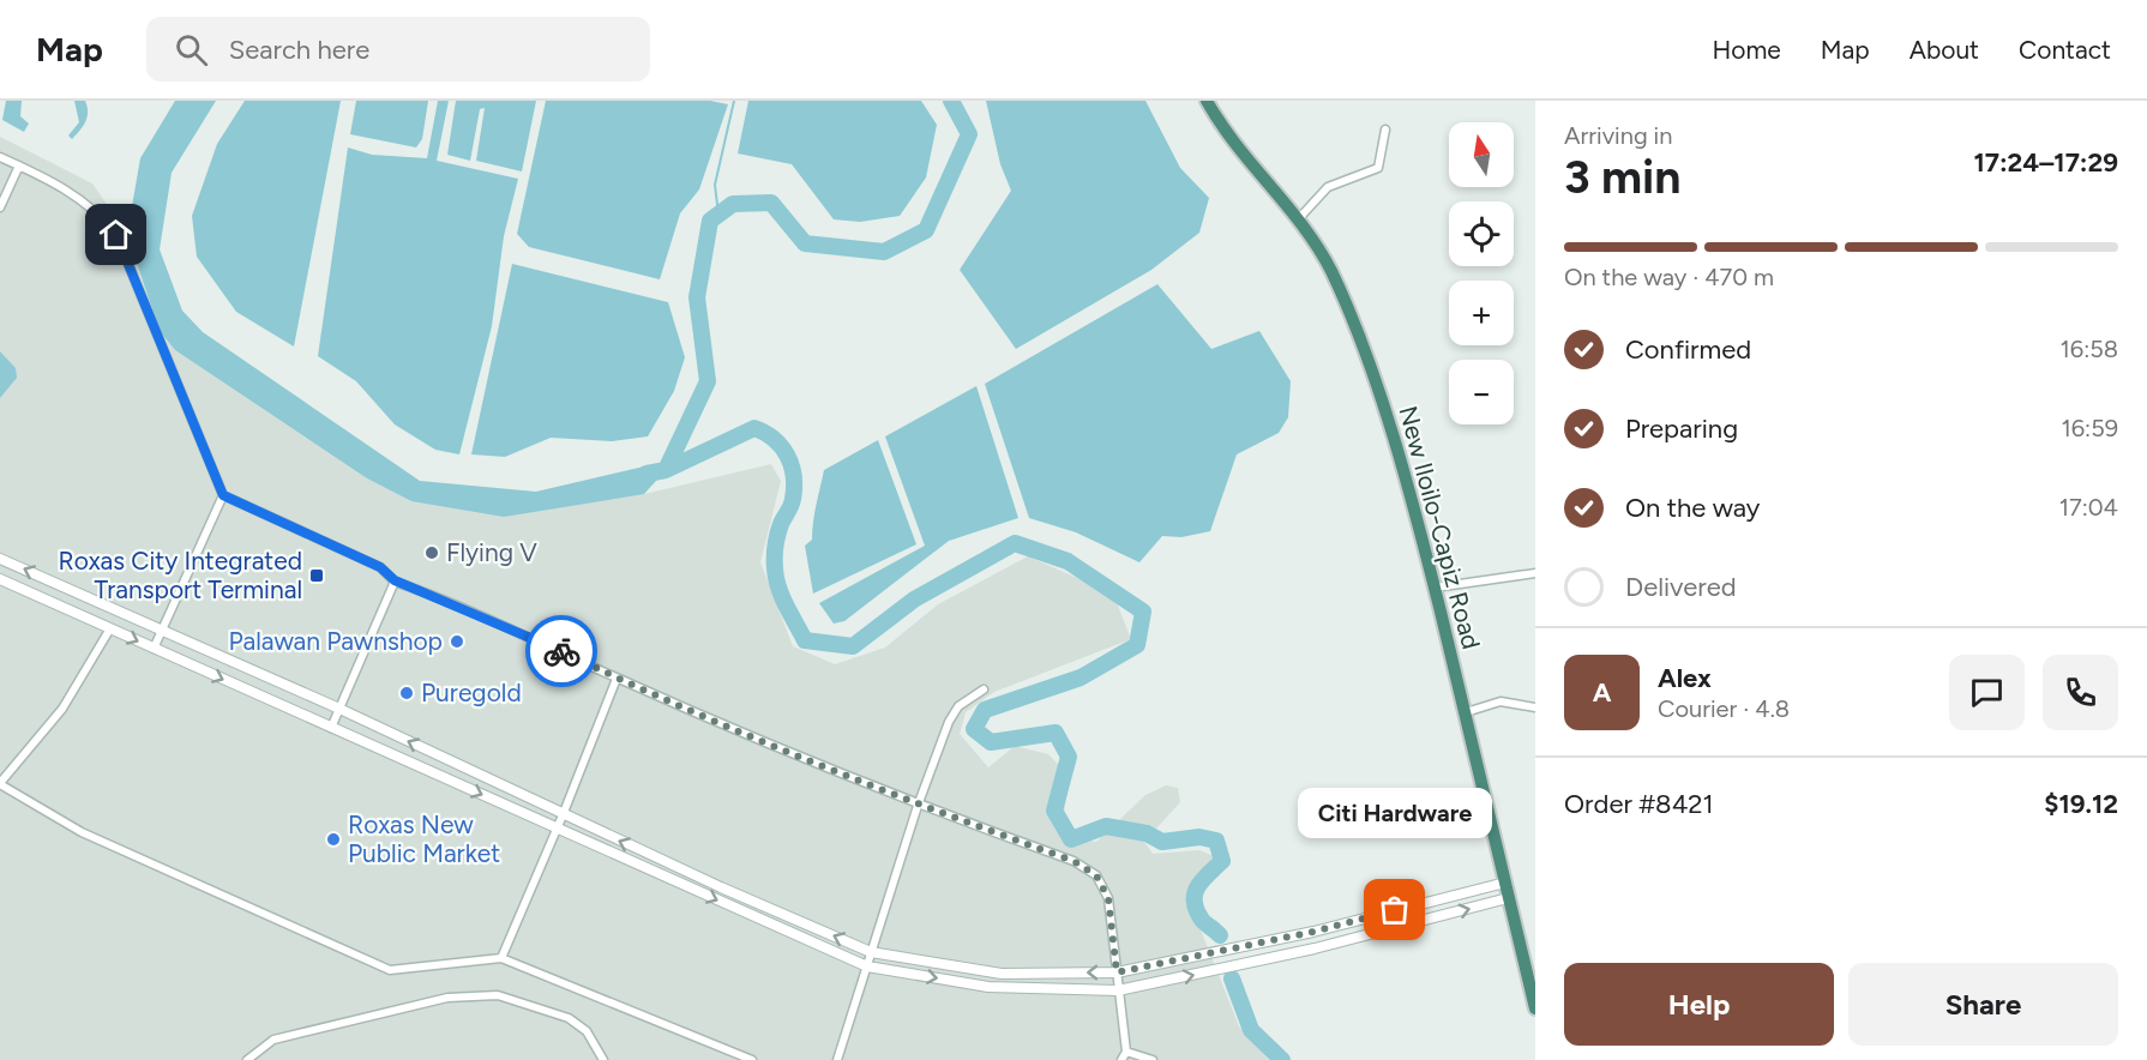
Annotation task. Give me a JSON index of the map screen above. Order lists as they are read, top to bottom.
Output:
{
  "streets": {
    "highway": ["New Iloilo-Capiz Road"]
  },
  "places": {
    "other": [
      "Flying V",
      "Palawan Pawnshop",
      "Puregold",
      "Roxas New Public Market",
      "Citi Hardware"
    ],
    "transit": ["Roxas City Integrated Transport Terminal"]
  },
  "north": "top",
  "page": {
    "header": "Map",
    "search": "Search here",
    "nav": [
      "Home",
      "Map",
      "About",
      "Contact"
    ],
    "heading": ["3 min", "Arriving in", "17:24–17:29"],
    "panel": [
      "Alex",
      "Courier · 4.8",
      "Order #8421",
      "$19.12"
    ],
    "map_buttons": ["+", "−"],
    "bar": "On the way · 470 m",
    "list": [
      ["Confirmed", "16:58"],
      ["Preparing", "16:59"],
      ["On the way", "17:04"],
      "Delivered"
    ],
    "round": "A",
    "bubble": "Citi Hardware",
    "buttons": ["Help", "Share"]
  }
}
